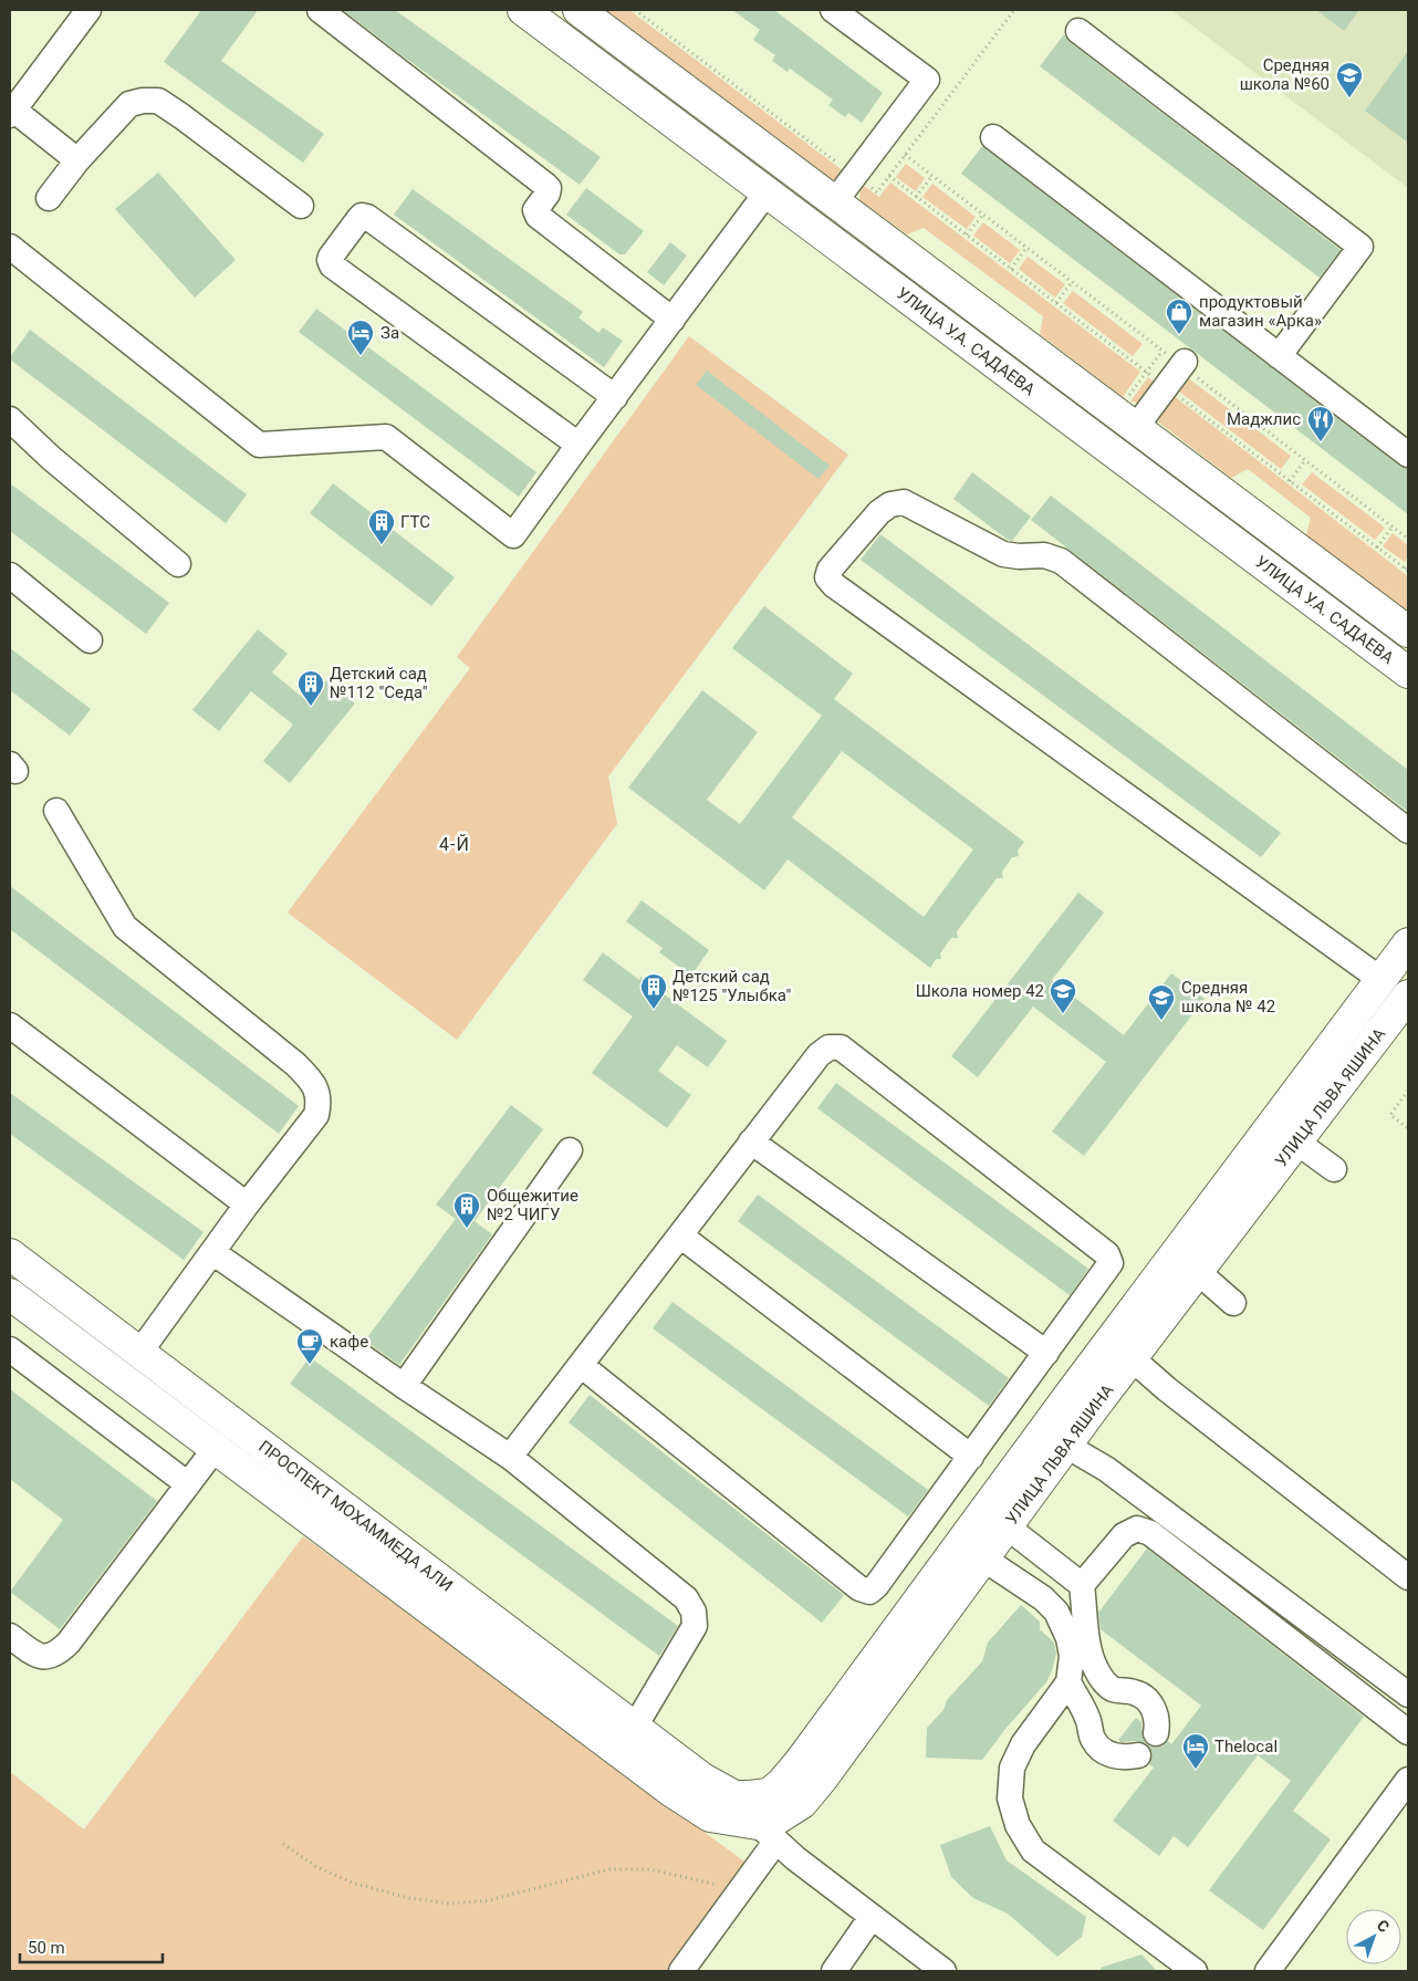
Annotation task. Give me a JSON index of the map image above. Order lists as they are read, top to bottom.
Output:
{
  "streets": {
    "main road": ["УЛИЦА У.А. САДАЕВА", "УЛИЦА ЛЬВА ЯШИНА", "ПРОСПЕКТ МОХАММЕДА АЛИ"]
  },
  "crossings": [
    ["УЛИЦА ЛЬВА ЯШИНА", "ПРОСПЕКТ МОХАММЕДА АЛИ"]
  ],
  "districts": ["4-Й"],
  "places": {
    "school or university": ["Средняя школа №60", "Школа номер 42", "Средняя школа № 42"],
    "shop": ["продуктовый магазин «Арка»"],
    "hotel": ["За", "Thelocal"],
    "restaurant": ["Маджлис"],
    "building": [
      "ГТС",
      "Детский сад №112 \"Седа\"",
      "Детский сад №125 \"Улыбка\"",
      "Общежитие №2 ЧИГУ"
    ],
    "cafe": ["кафе"]
  },
  "scale_bar": "50 m",
  "north": "top right"
}
